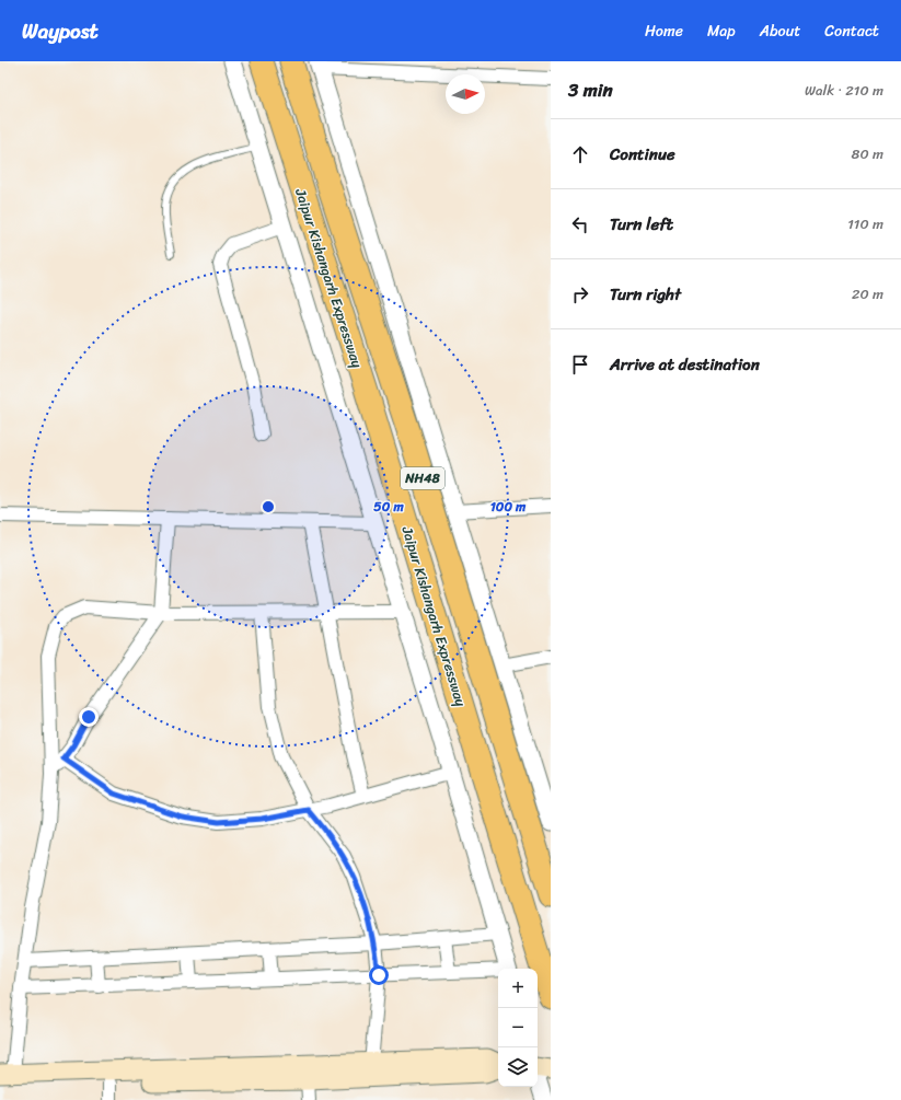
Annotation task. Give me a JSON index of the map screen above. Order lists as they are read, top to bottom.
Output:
{
  "streets": {
    "highway": ["Jaipur Kishangarh Expressway", "NH48"]
  },
  "north": "right",
  "page": {
    "header": "Waypost",
    "nav": [
      "Home",
      "Map",
      "About",
      "Contact"
    ],
    "heading": ["3 min", "Walk · 210 m"],
    "list": [
      ["Continue", "80 m"],
      ["Turn left", "110 m"],
      ["Turn right", "20 m"],
      "Arrive at destination"
    ],
    "map_buttons": ["+", "−"]
  },
  "rings": ["50 m", "100 m"]
}
